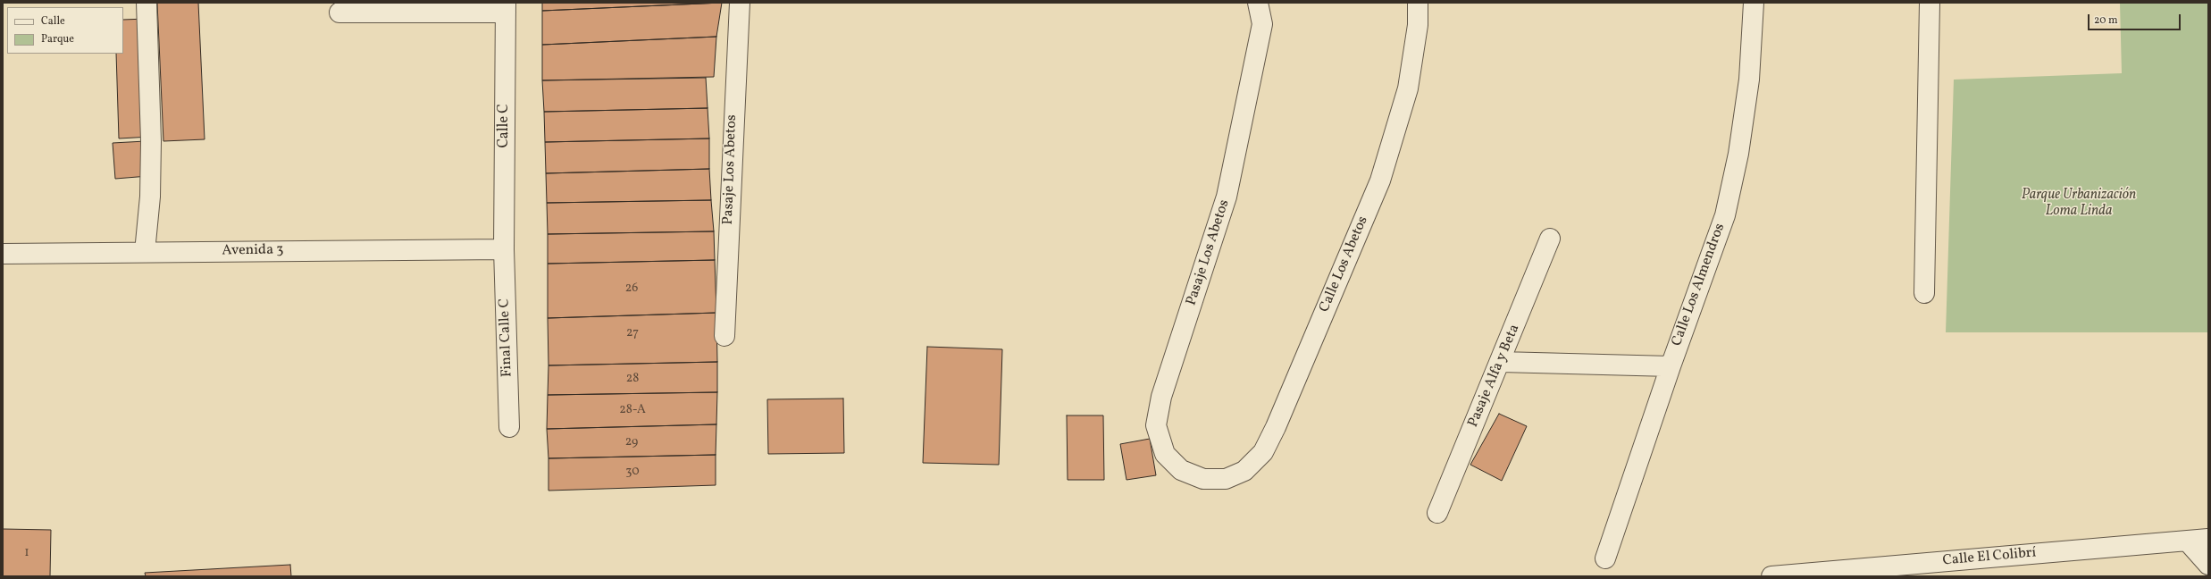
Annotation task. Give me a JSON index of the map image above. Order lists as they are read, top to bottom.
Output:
{
  "streets": {
    "street": [
      "Calle C",
      "Pasaje Los Abetos",
      "Avenida 3",
      "Calle Los Abetos",
      "Calle Los Almendros",
      "Final Calle C",
      "Pasaje Alfa y Beta",
      "Calle El Colibrí"
    ]
  },
  "crossings": [
    ["Calle C", "Avenida 3"],
    ["Calle C", "Final Calle C"],
    ["Pasaje Los Abetos", "Calle Los Abetos"],
    ["Avenida 3", "Final Calle C"]
  ],
  "parks": ["Parque Urbanización Loma Linda"],
  "house_numbers": [
    "26",
    "27",
    "28",
    "28-A",
    "29",
    "30",
    "1"
  ],
  "legend": ["Calle", "Parque"],
  "scale_bar": "20 m"
}
